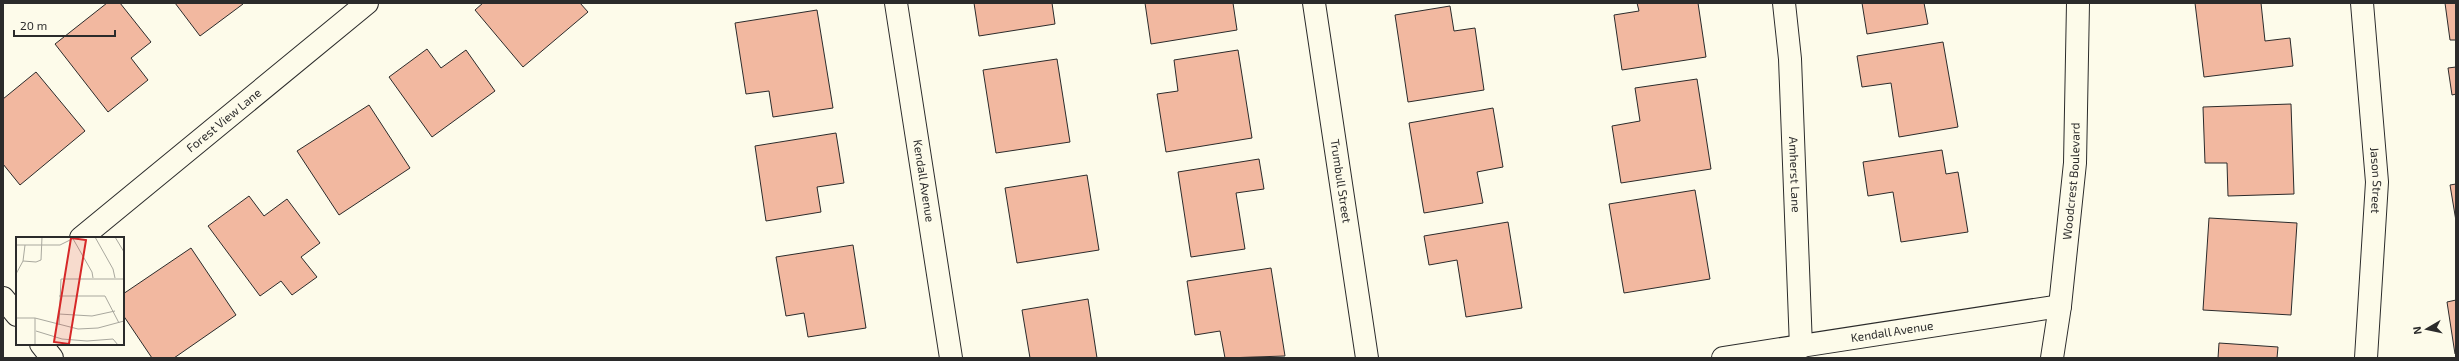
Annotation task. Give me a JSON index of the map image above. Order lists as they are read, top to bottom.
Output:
{
  "streets": {
    "street": [
      "Forest View Lane",
      "Amherst Lane",
      "Kendall Avenue",
      "Trumbull Street",
      "Jason Street",
      "Woodcrest Boulevard"
    ]
  },
  "crossings": [
    ["Amherst Lane", "Kendall Avenue"],
    ["Kendall Avenue", "Woodcrest Boulevard"]
  ],
  "scale_bar": "20 m",
  "north": "left"
}
